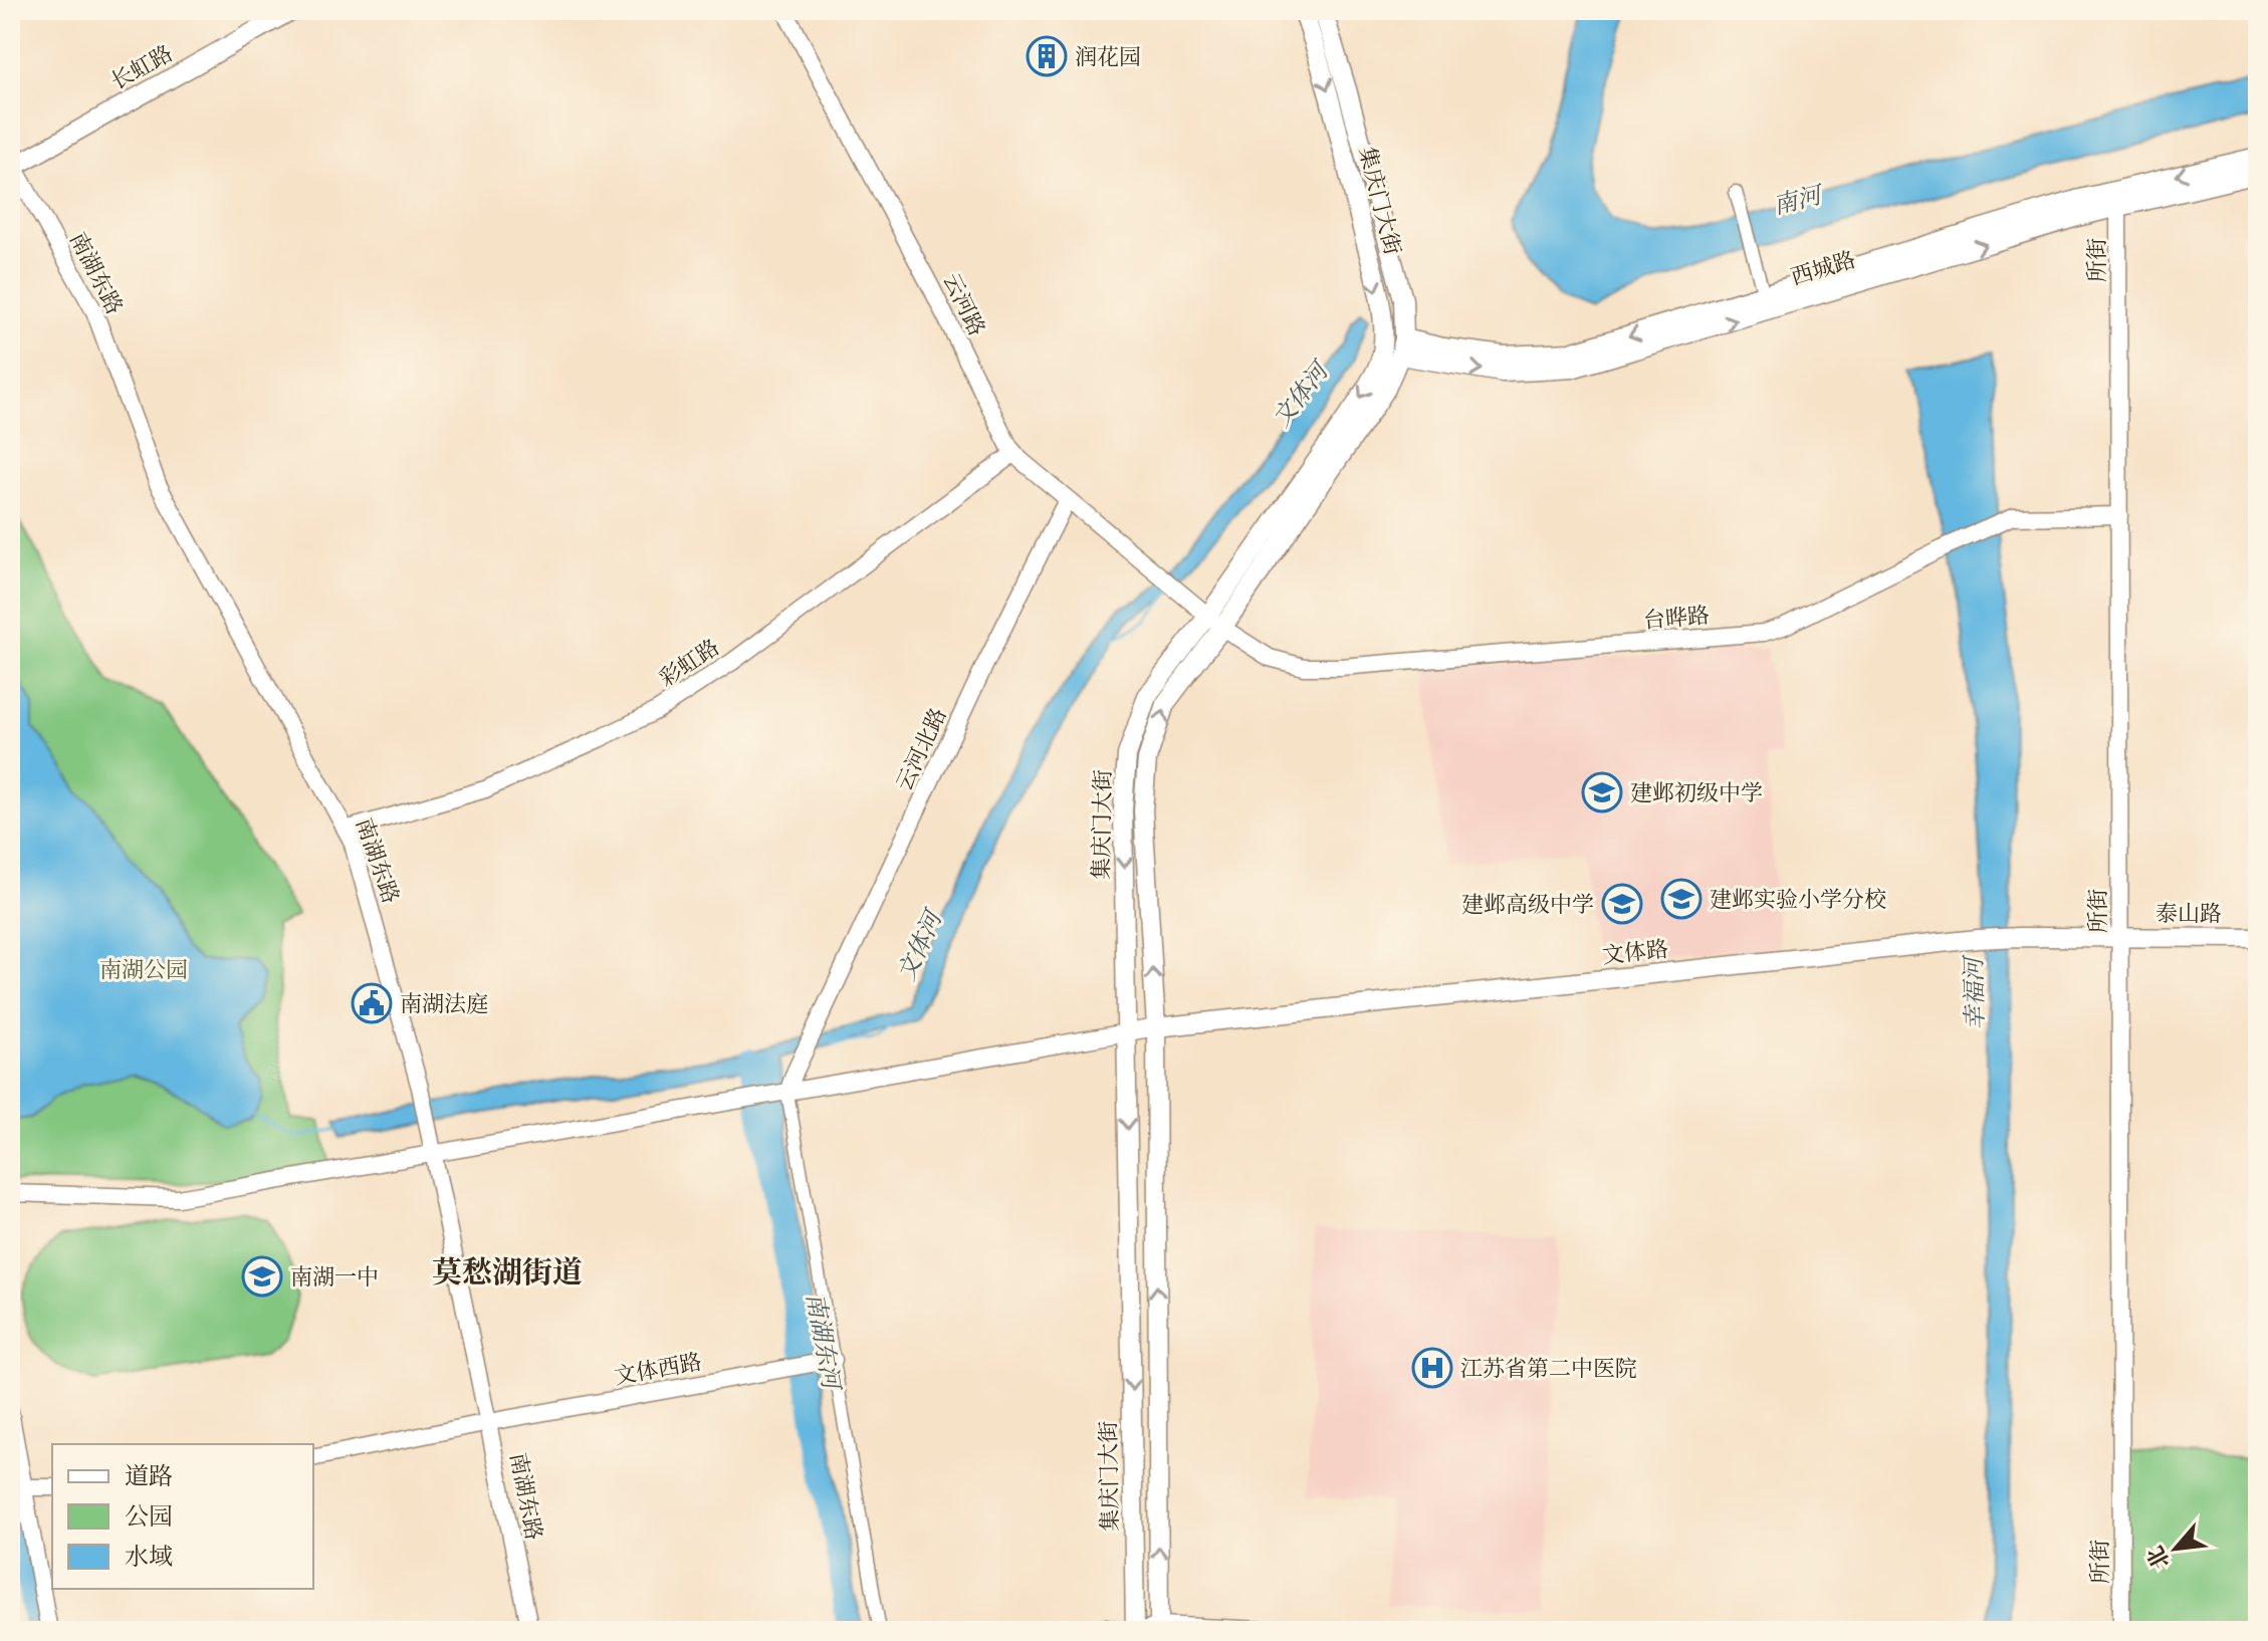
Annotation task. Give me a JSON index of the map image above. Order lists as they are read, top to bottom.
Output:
{
  "streets": {
    "main road": [
      "长虹路",
      "集庆门大街",
      "西城路",
      "泰山路",
      "文体路"
    ],
    "street": [
      "所街",
      "南湖东路",
      "云河路",
      "台晔路",
      "彩虹路",
      "云河北路",
      "文体西路"
    ]
  },
  "crossings": [
    ["长虹路", "南湖东路"],
    ["集庆门大街", "西城路"],
    ["集庆门大街", "台晔路"],
    ["集庆门大街", "文体路"],
    ["所街", "西城路"],
    ["所街", "台晔路"],
    ["所街", "泰山路"],
    ["所街", "文体路"],
    ["南湖东路", "彩虹路"],
    ["南湖东路", "文体西路"],
    ["云河路", "台晔路"],
    ["云河路", "彩虹路"],
    ["云河路", "云河北路"],
    ["泰山路", "文体路"]
  ],
  "districts": ["莫愁湖街道"],
  "water": [
    "南河",
    "文体河",
    "幸福河",
    "南湖东河"
  ],
  "parks": ["南湖公园"],
  "places": {
    "building": ["润花园"],
    "school or university": [
      "建邺初级中学",
      "建邺实验小学分校",
      "建邺高级中学",
      "南湖一中"
    ],
    "public building": ["南湖法庭"],
    "hospital": ["江苏省第二中医院"]
  },
  "legend": ["道路", "公园", "水域"],
  "north": "bottom left"
}
